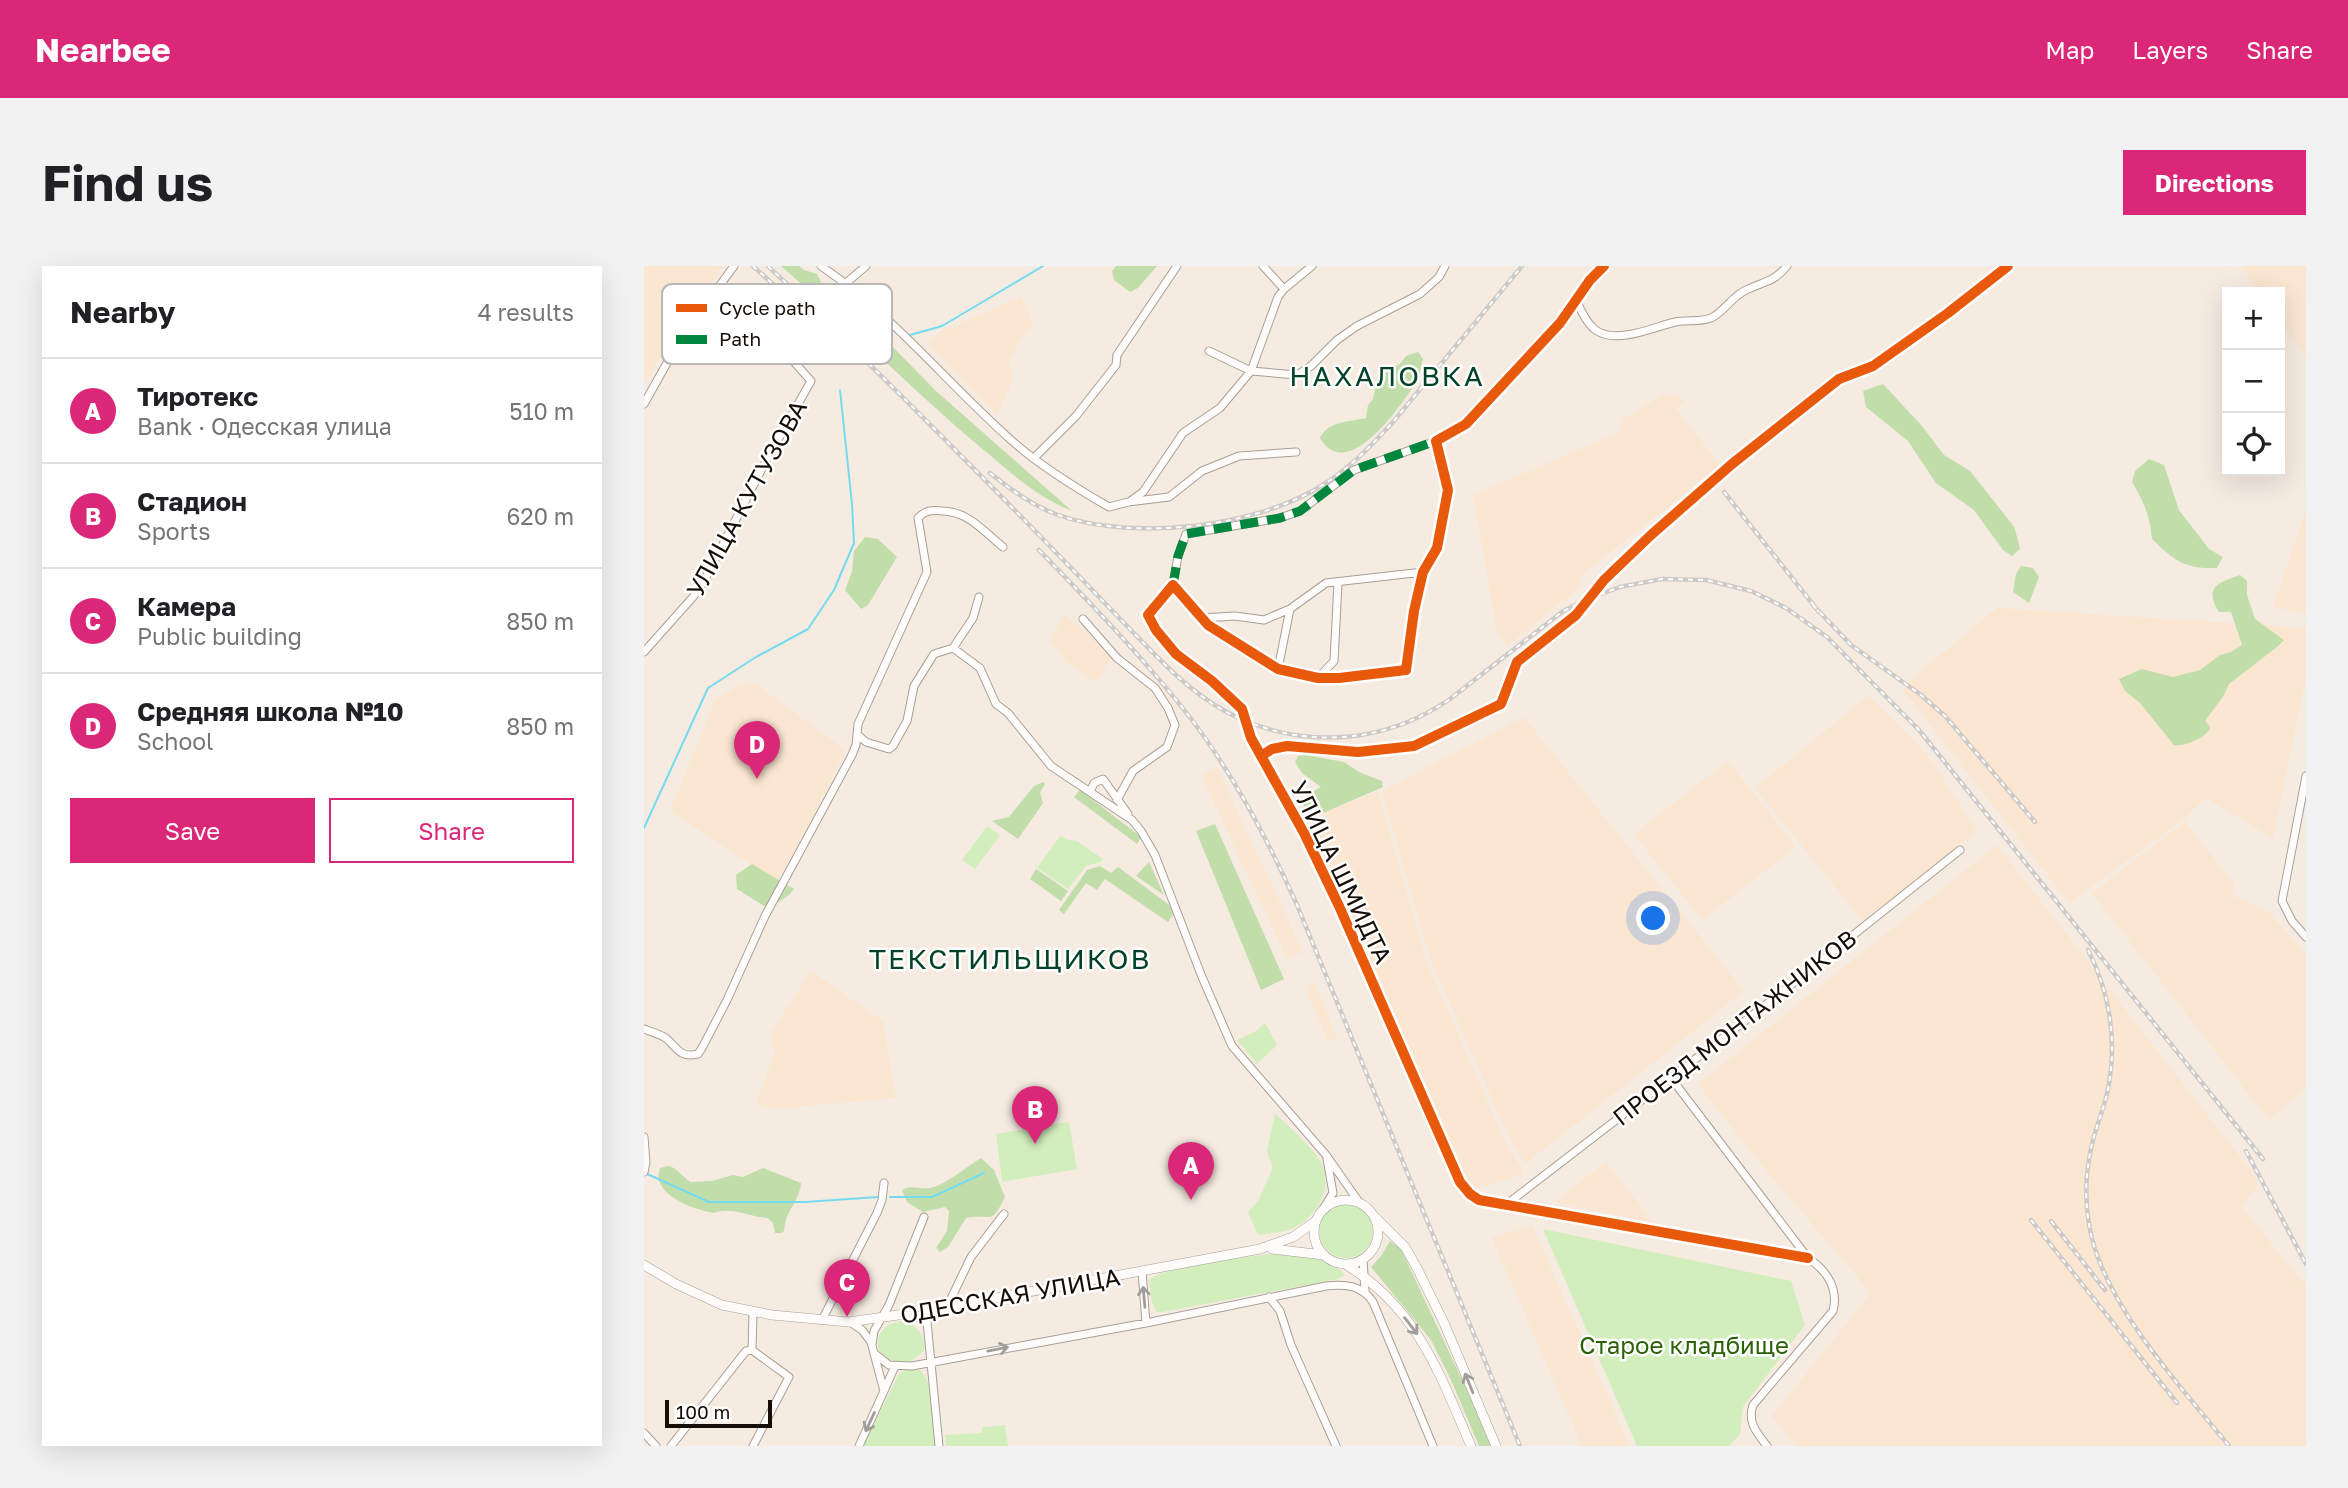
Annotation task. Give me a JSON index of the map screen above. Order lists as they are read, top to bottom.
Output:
{
  "streets": {
    "main road": ["ОДЕССКАЯ УЛИЦА"],
    "street": ["УЛИЦА КУТУЗОВА", "УЛИЦА ШМИДТА", "ПРОЕЗД МОНТАЖНИКОВ"]
  },
  "crossings": [
    ["УЛИЦА ШМИДТА", "ПРОЕЗД МОНТАЖНИКОВ"]
  ],
  "districts": ["НАХАЛОВКА", "ТЕКСТИЛЬЩИКОВ"],
  "parks": ["Старое кладбище"],
  "legend": ["Cycle path", "Path"],
  "scale_bar": "100 m",
  "page": {
    "header": "Nearbee",
    "nav": ["Map", "Layers", "Share"],
    "buttons": [
      "Directions",
      ["Save", "Share"]
    ],
    "title": "Find us",
    "heading": ["Nearby", "4 results"],
    "map_buttons": ["+", "−"],
    "list": [
      {
        "mark": "A",
        "name": "Тиротекс",
        "note": "Bank · Одесская улица",
        "value": "510 m"
      },
      {
        "mark": "B",
        "name": "Стадион",
        "note": "Sports",
        "value": "620 m"
      },
      {
        "mark": "C",
        "name": "Камера",
        "note": "Public building",
        "value": "850 m"
      },
      {
        "mark": "D",
        "name": "Средняя школа №10",
        "note": "School",
        "value": "850 m"
      }
    ],
    "pins": [
      "D",
      "B",
      "A",
      "C"
    ],
    "scale": "100 m"
  }
}
